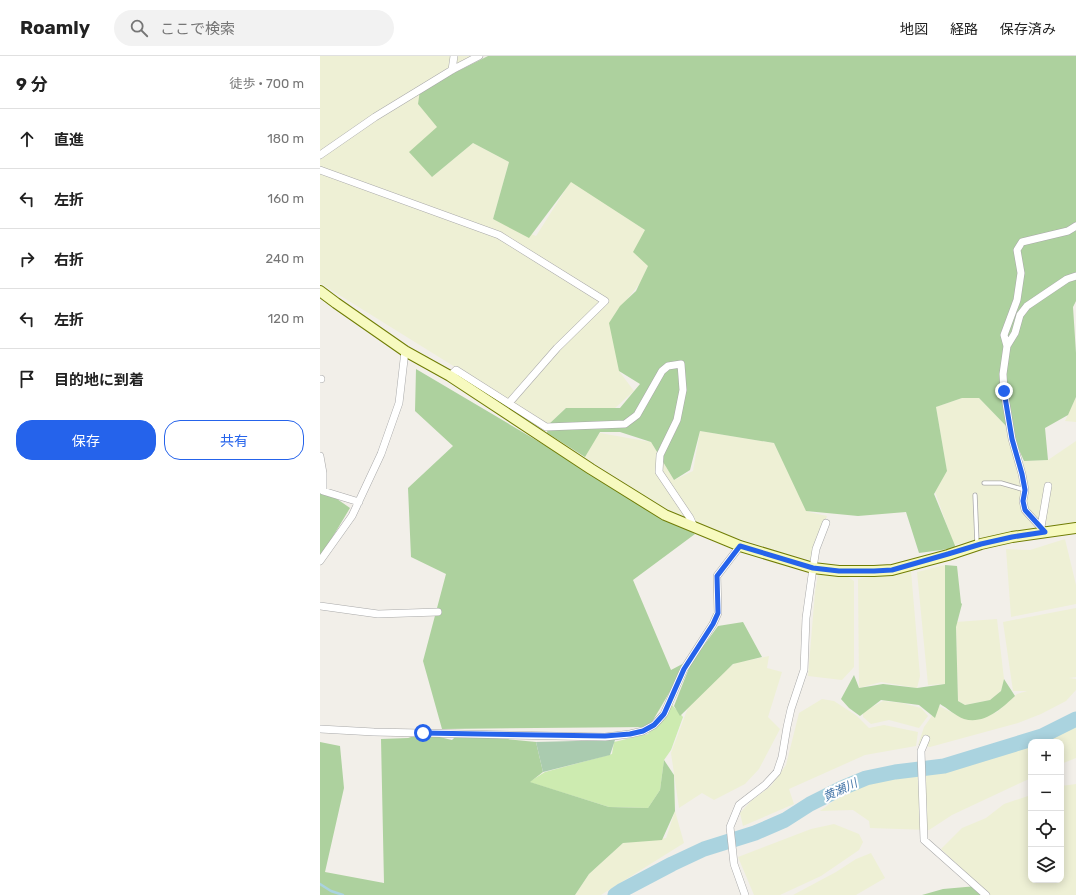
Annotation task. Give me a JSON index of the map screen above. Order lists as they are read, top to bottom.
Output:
{
  "water": ["黄瀬川"],
  "page": {
    "header": "Roamly",
    "search": "ここで検索",
    "nav": ["地図", "経路", "保存済み"],
    "heading": ["9 分", "徒歩 · 700 m"],
    "list": [
      ["直進", "180 m"],
      ["左折", "160 m"],
      ["右折", "240 m"],
      ["左折", "120 m"],
      "目的地に到着"
    ],
    "buttons": ["保存", "共有"],
    "map_buttons": ["+", "−"]
  }
}
